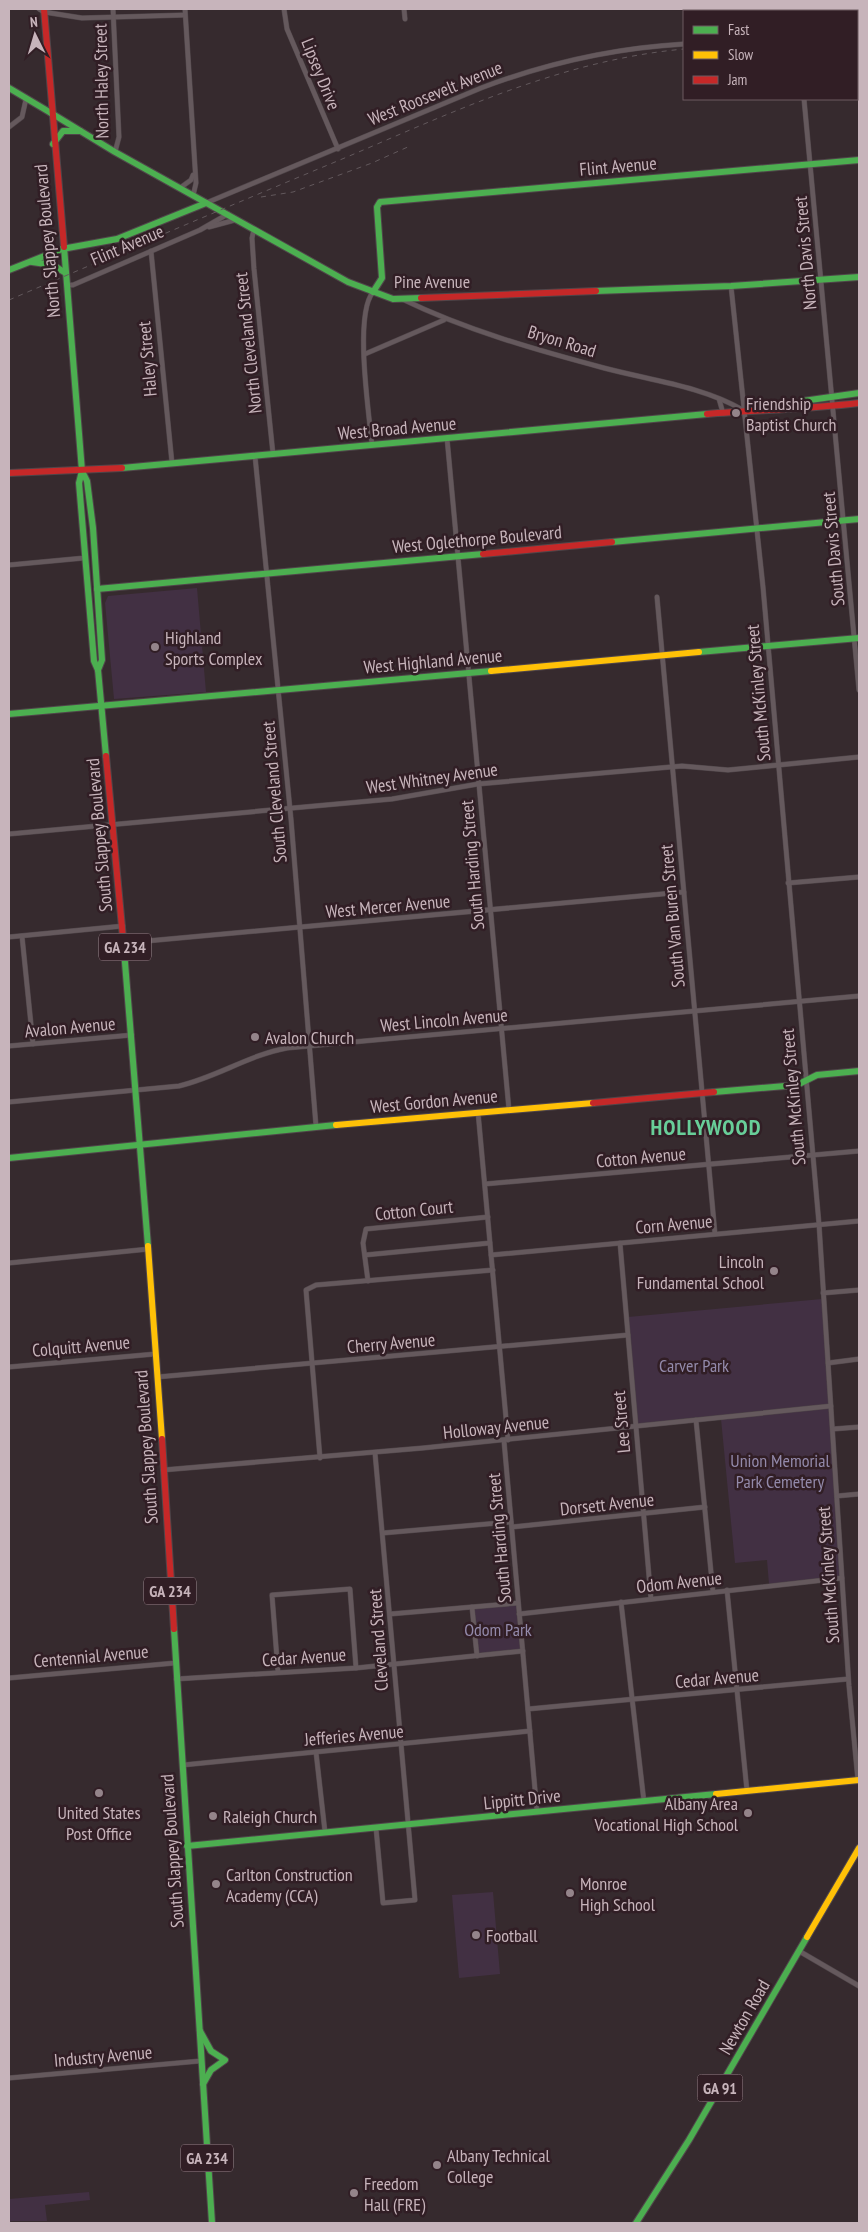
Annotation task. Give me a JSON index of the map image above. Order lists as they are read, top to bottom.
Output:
{
  "streets": {
    "main road": [
      "Flint Avenue",
      "North Slappey Boulevard",
      "Pine Avenue",
      "West Broad Avenue",
      "West Oglethorpe Boulevard",
      "West Highland Avenue",
      "South Slappey Boulevard",
      "GA 234",
      "West Gordon Avenue",
      "Lippitt Drive",
      "Newton Road",
      "GA 91"
    ],
    "street": [
      "Lipsey Drive",
      "North Haley Street",
      "West Roosevelt Avenue",
      "North Davis Street",
      "Bryon Road",
      "North Cleveland Street",
      "Haley Street",
      "South Davis Street",
      "South McKinley Street",
      "West Whitney Avenue",
      "South Cleveland Street",
      "South Harding Street",
      "West Mercer Avenue",
      "South Van Buren Street",
      "West Lincoln Avenue",
      "Avalon Avenue",
      "Cotton Avenue",
      "Cotton Court",
      "Corn Avenue",
      "Cherry Avenue",
      "Colquitt Avenue",
      "Lee Street",
      "Holloway Avenue",
      "Dorsett Avenue",
      "Odom Avenue",
      "Cleveland Street",
      "Centennial Avenue",
      "Cedar Avenue",
      "Jefferies Avenue",
      "Industry Avenue"
    ]
  },
  "crossings": [
    ["Lipsey Drive", "West Roosevelt Avenue"],
    ["North Haley Street", "Pine Avenue"],
    ["West Roosevelt Avenue", "Pine Avenue"],
    ["Flint Avenue", "North Slappey Boulevard"],
    ["Flint Avenue", "North Davis Street"],
    ["Flint Avenue", "Pine Avenue"],
    ["Flint Avenue", "Haley Street"],
    ["North Slappey Boulevard", "Pine Avenue"],
    ["North Slappey Boulevard", "West Broad Avenue"],
    ["North Slappey Boulevard", "West Oglethorpe Boulevard"],
    ["North Slappey Boulevard", "South Slappey Boulevard"],
    ["North Davis Street", "Pine Avenue"],
    ["North Davis Street", "West Broad Avenue"],
    ["North Davis Street", "South Davis Street"],
    ["Pine Avenue", "Bryon Road"],
    ["Pine Avenue", "North Cleveland Street"],
    ["Pine Avenue", "South McKinley Street"],
    ["Bryon Road", "West Broad Avenue"],
    ["Bryon Road", "South McKinley Street"],
    ["North Cleveland Street", "West Broad Avenue"],
    ["Haley Street", "West Broad Avenue"],
    ["West Broad Avenue", "South Davis Street"],
    ["West Broad Avenue", "South McKinley Street"],
    ["West Broad Avenue", "South Cleveland Street"],
    ["West Broad Avenue", "South Harding Street"],
    ["West Oglethorpe Boulevard", "South Davis Street"],
    ["West Oglethorpe Boulevard", "South McKinley Street"],
    ["West Oglethorpe Boulevard", "South Cleveland Street"],
    ["West Oglethorpe Boulevard", "South Slappey Boulevard"],
    ["West Oglethorpe Boulevard", "South Harding Street"],
    ["South Davis Street", "West Highland Avenue"],
    ["West Highland Avenue", "South McKinley Street"],
    ["West Highland Avenue", "South Cleveland Street"],
    ["West Highland Avenue", "South Slappey Boulevard"],
    ["West Highland Avenue", "South Harding Street"],
    ["West Highland Avenue", "South Van Buren Street"],
    ["South McKinley Street", "West Whitney Avenue"],
    ["South McKinley Street", "West Lincoln Avenue"],
    ["South McKinley Street", "West Gordon Avenue"],
    ["South McKinley Street", "Cotton Avenue"],
    ["South McKinley Street", "Corn Avenue"],
    ["South McKinley Street", "Holloway Avenue"],
    ["South McKinley Street", "Odom Avenue"],
    ["South McKinley Street", "Cedar Avenue"],
    ["South McKinley Street", "Lippitt Drive"],
    ["West Whitney Avenue", "South Cleveland Street"],
    ["West Whitney Avenue", "South Slappey Boulevard"],
    ["West Whitney Avenue", "South Harding Street"],
    ["West Whitney Avenue", "South Van Buren Street"],
    ["South Cleveland Street", "West Mercer Avenue"],
    ["South Cleveland Street", "West Lincoln Avenue"],
    ["South Cleveland Street", "West Gordon Avenue"],
    ["South Slappey Boulevard", "West Mercer Avenue"],
    ["South Slappey Boulevard", "West Lincoln Avenue"],
    ["South Slappey Boulevard", "Avalon Avenue"],
    ["South Slappey Boulevard", "West Gordon Avenue"],
    ["South Slappey Boulevard", "Cherry Avenue"],
    ["South Slappey Boulevard", "Colquitt Avenue"],
    ["South Slappey Boulevard", "Holloway Avenue"],
    ["South Slappey Boulevard", "Centennial Avenue"],
    ["South Slappey Boulevard", "Cedar Avenue"],
    ["South Slappey Boulevard", "Jefferies Avenue"],
    ["South Slappey Boulevard", "Lippitt Drive"],
    ["South Slappey Boulevard", "Industry Avenue"],
    ["South Harding Street", "West Mercer Avenue"],
    ["South Harding Street", "West Lincoln Avenue"],
    ["South Harding Street", "West Gordon Avenue"],
    ["South Harding Street", "Cotton Avenue"],
    ["South Harding Street", "Cotton Court"],
    ["South Harding Street", "Corn Avenue"],
    ["South Harding Street", "Cherry Avenue"],
    ["South Harding Street", "Holloway Avenue"],
    ["South Harding Street", "Dorsett Avenue"],
    ["South Harding Street", "Odom Avenue"],
    ["South Harding Street", "Cedar Avenue"],
    ["South Harding Street", "Jefferies Avenue"],
    ["South Harding Street", "Lippitt Drive"],
    ["West Mercer Avenue", "South Van Buren Street"],
    ["South Van Buren Street", "West Lincoln Avenue"],
    ["South Van Buren Street", "West Gordon Avenue"],
    ["South Van Buren Street", "Cotton Avenue"],
    ["South Van Buren Street", "Corn Avenue"],
    ["Corn Avenue", "Lee Street"],
    ["Cherry Avenue", "Lee Street"],
    ["Lee Street", "Holloway Avenue"],
    ["Lee Street", "Dorsett Avenue"],
    ["Lee Street", "Odom Avenue"],
    ["Holloway Avenue", "Cleveland Street"],
    ["Cleveland Street", "Cedar Avenue"],
    ["Cleveland Street", "Jefferies Avenue"],
    ["Cleveland Street", "Lippitt Drive"]
  ],
  "districts": ["HOLLYWOOD"],
  "parks": ["Carver Park", "Union Memorial Park Cemetery", "Odom Park"],
  "places": [
    "Friendship Baptist Church",
    "Highland Sports Complex",
    "Avalon Church",
    "Lincoln Fundamental School",
    "United States Post Office",
    "Albany Area Vocational High School",
    "Raleigh Church",
    "Carlton Construction Academy (CCA)",
    "Monroe High School",
    "Football",
    "Albany Technical College",
    "Freedom Hall (FRE)"
  ],
  "legend": ["Fast", "Slow", "Jam"],
  "north": "top"
}
